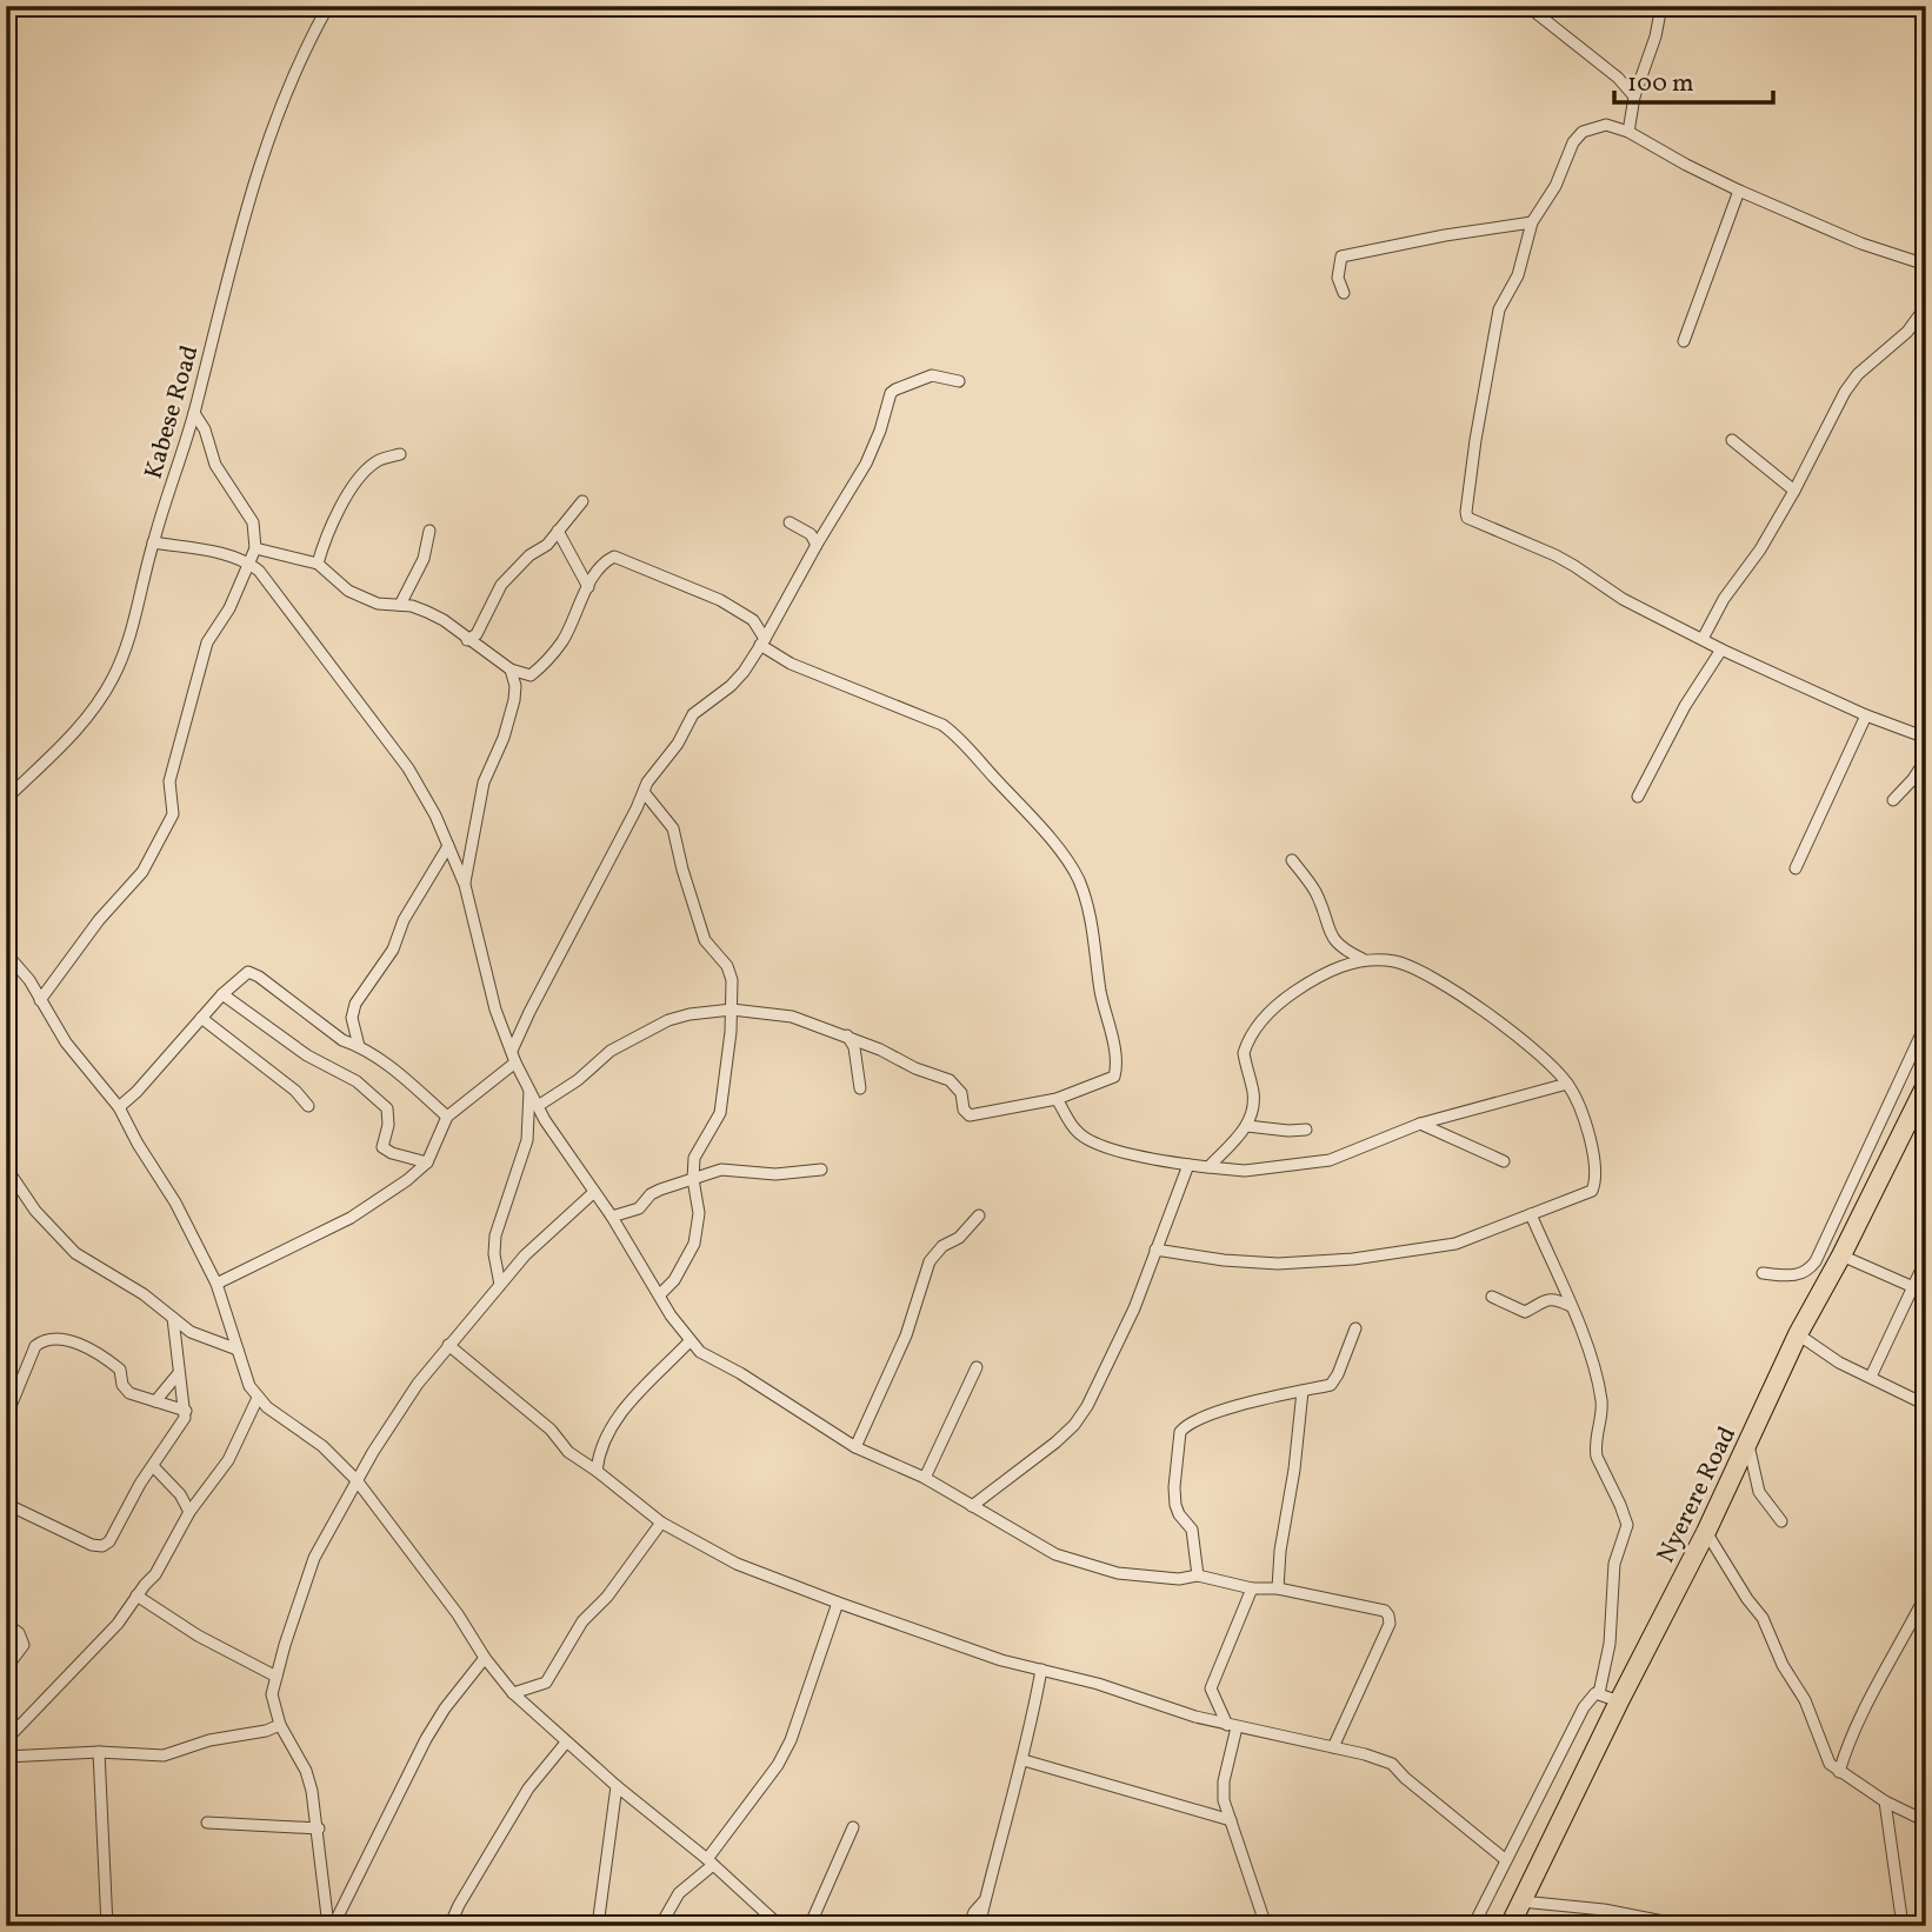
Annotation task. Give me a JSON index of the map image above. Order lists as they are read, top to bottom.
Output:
{
  "streets": {
    "highway": ["Nyerere Road"],
    "street": ["Kabese Road"]
  },
  "scale_bar": "100 m"
}
